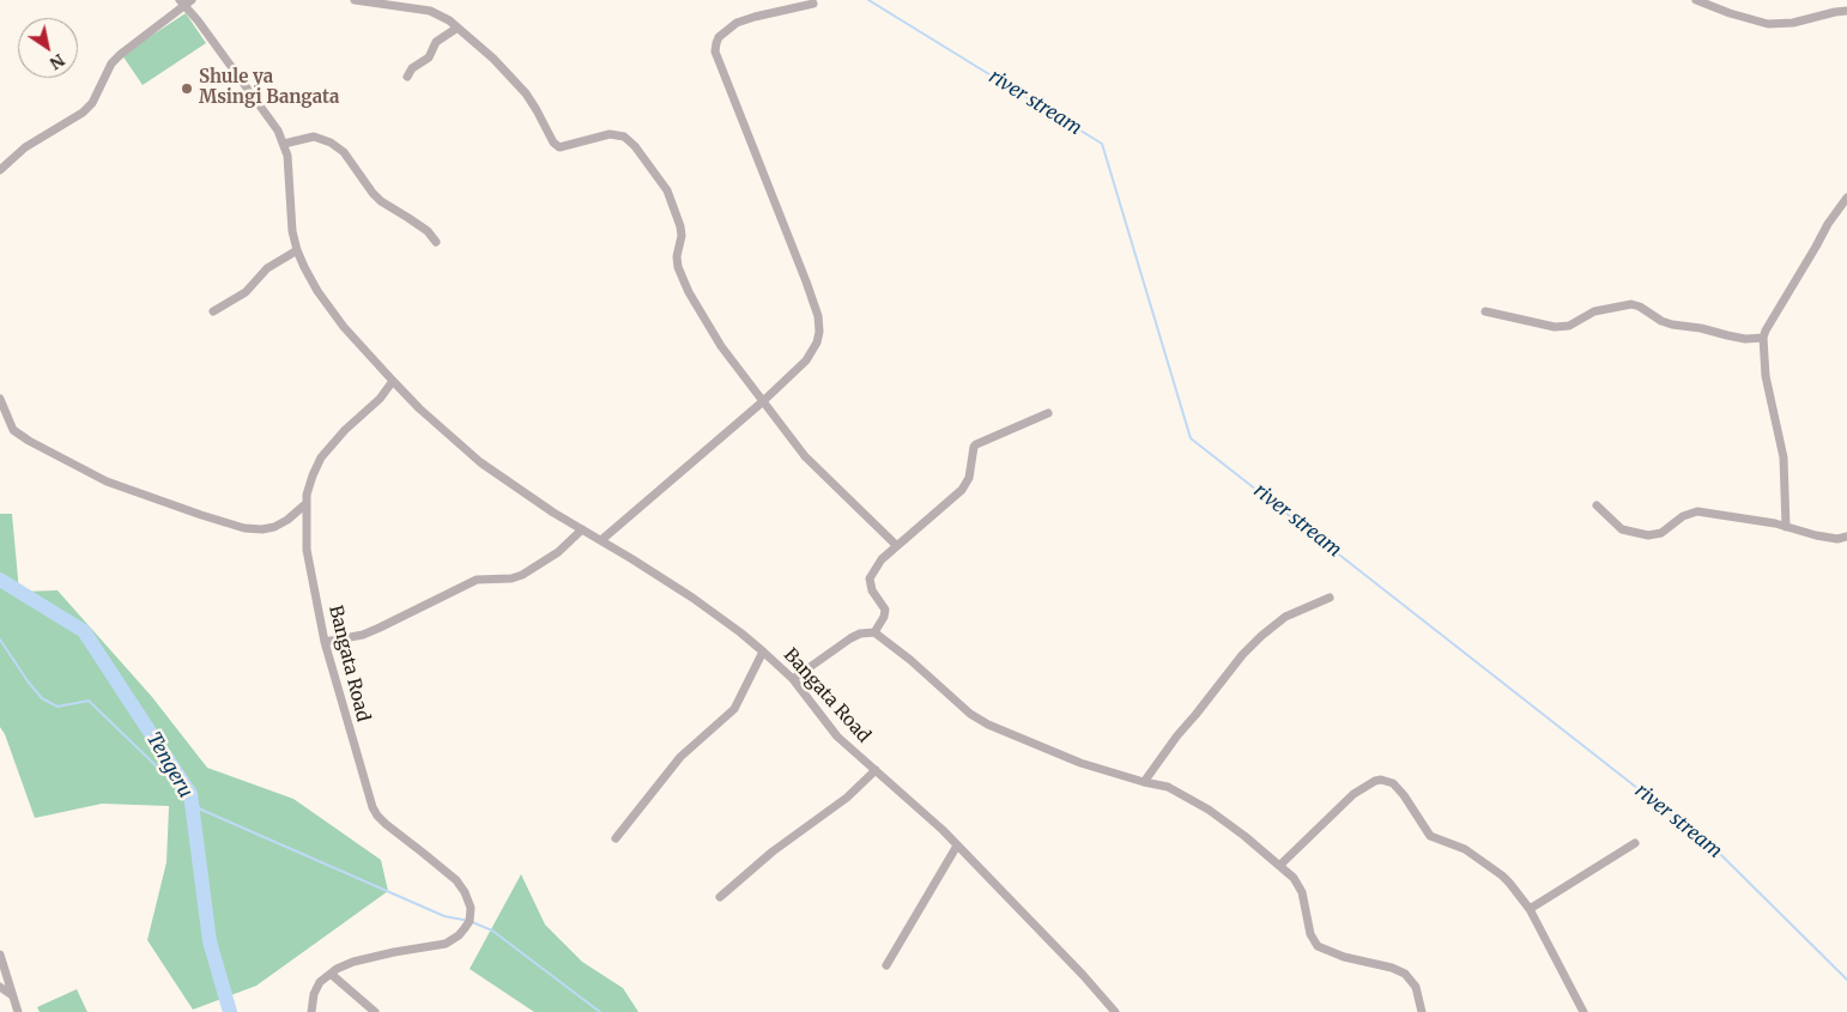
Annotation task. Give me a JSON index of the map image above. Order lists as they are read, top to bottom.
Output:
{
  "streets": {
    "street": ["Bangata Road"]
  },
  "water": ["river stream", "Tengeru"],
  "places": ["Shule ya Msingi Bangata"],
  "north": "bottom right"
}
